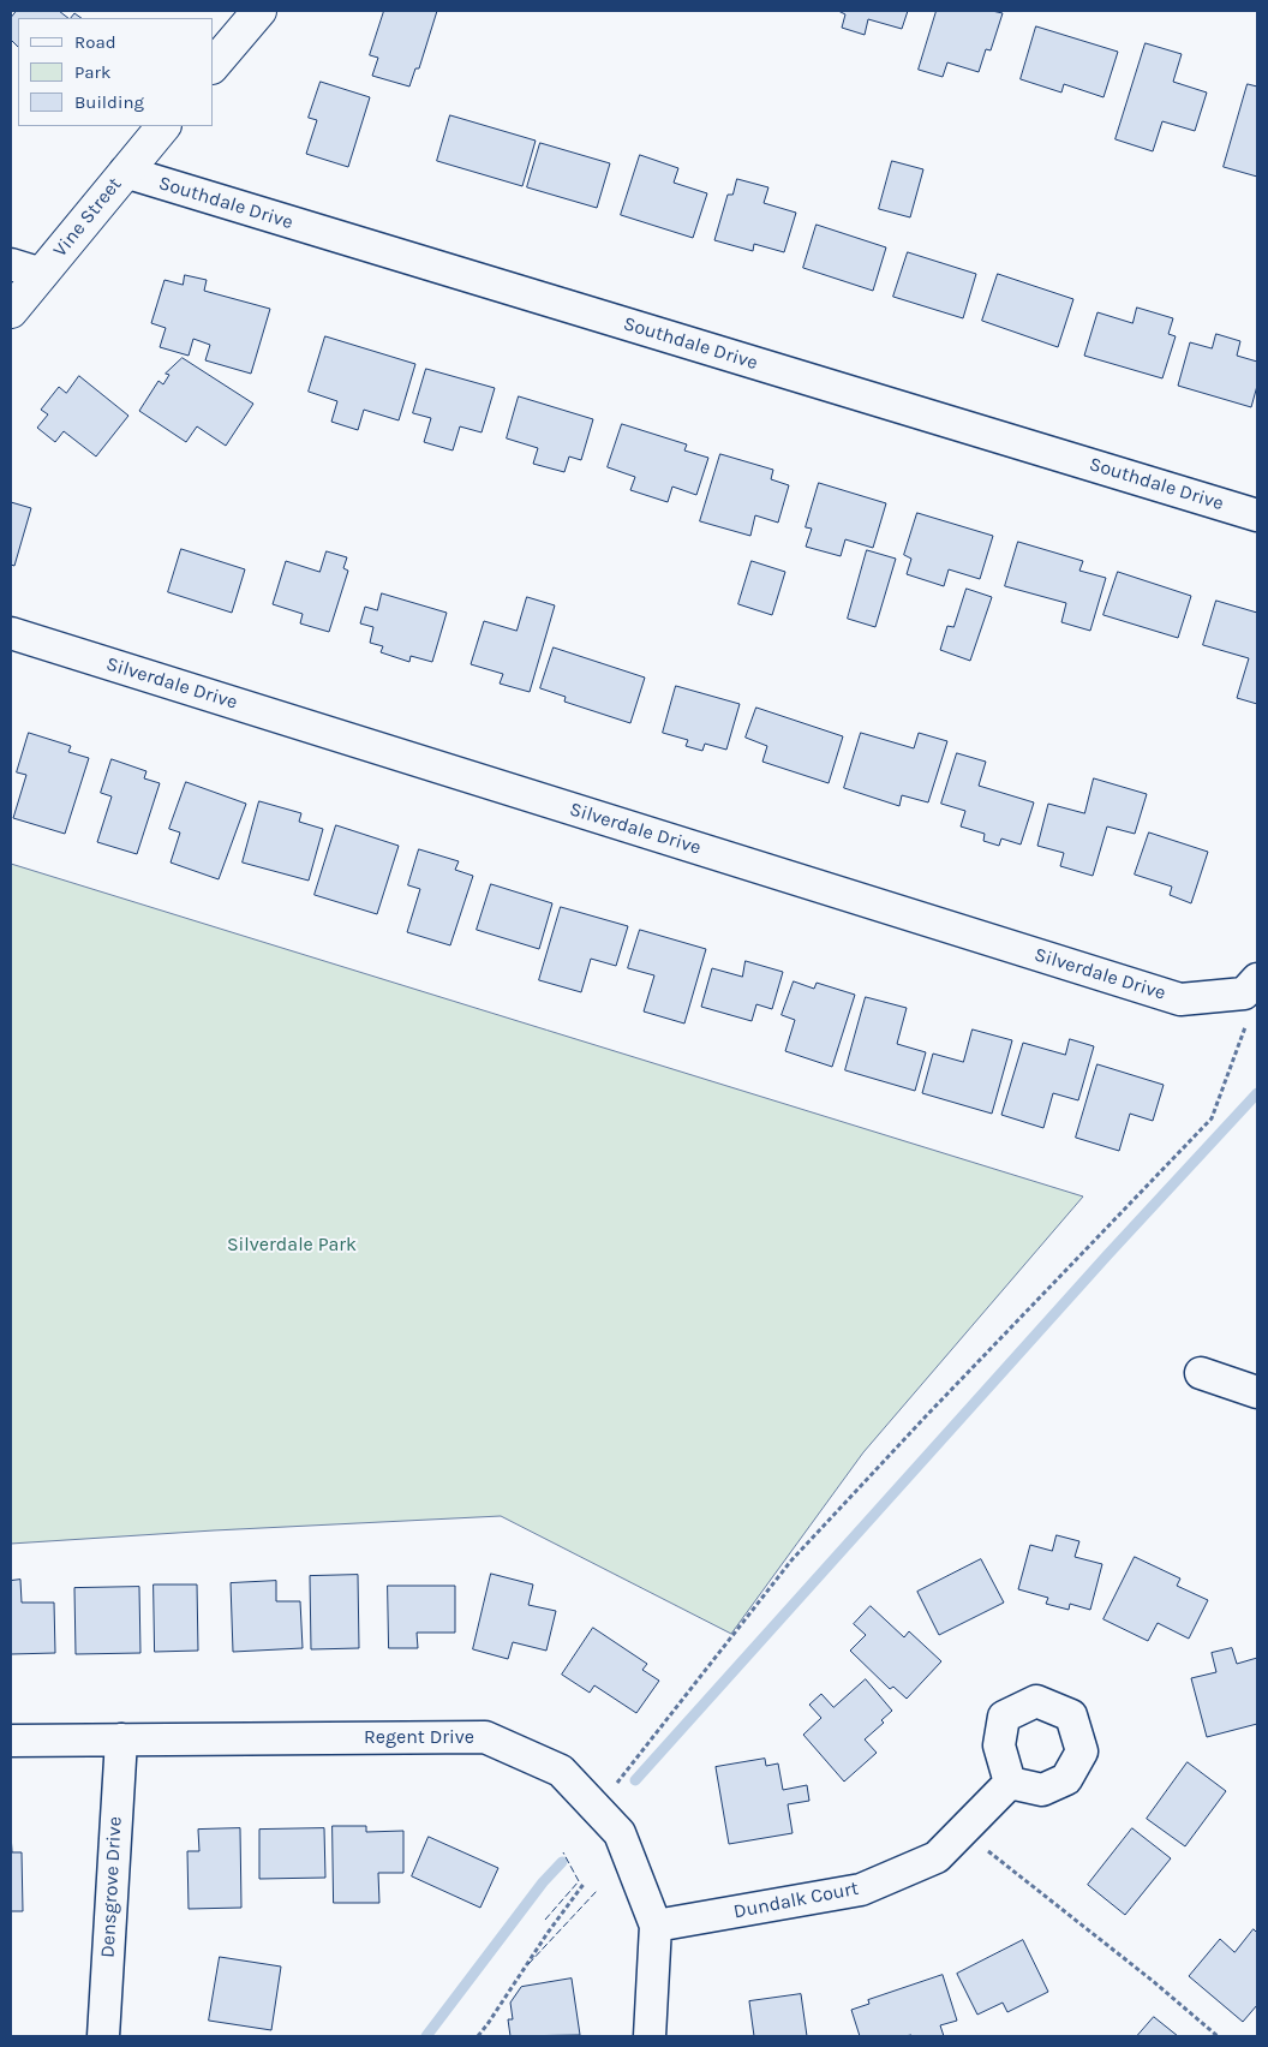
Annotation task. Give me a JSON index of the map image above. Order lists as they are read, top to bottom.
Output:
{
  "streets": {
    "street": [
      "Southdale Drive",
      "Vine Street",
      "Silverdale Drive",
      "Regent Drive",
      "Densgrove Drive",
      "Dundalk Court"
    ]
  },
  "crossings": [
    ["Southdale Drive", "Vine Street"],
    ["Regent Drive", "Densgrove Drive"],
    ["Regent Drive", "Dundalk Court"]
  ],
  "parks": ["Silverdale Park"],
  "legend": ["Road", "Park", "Building"]
}
